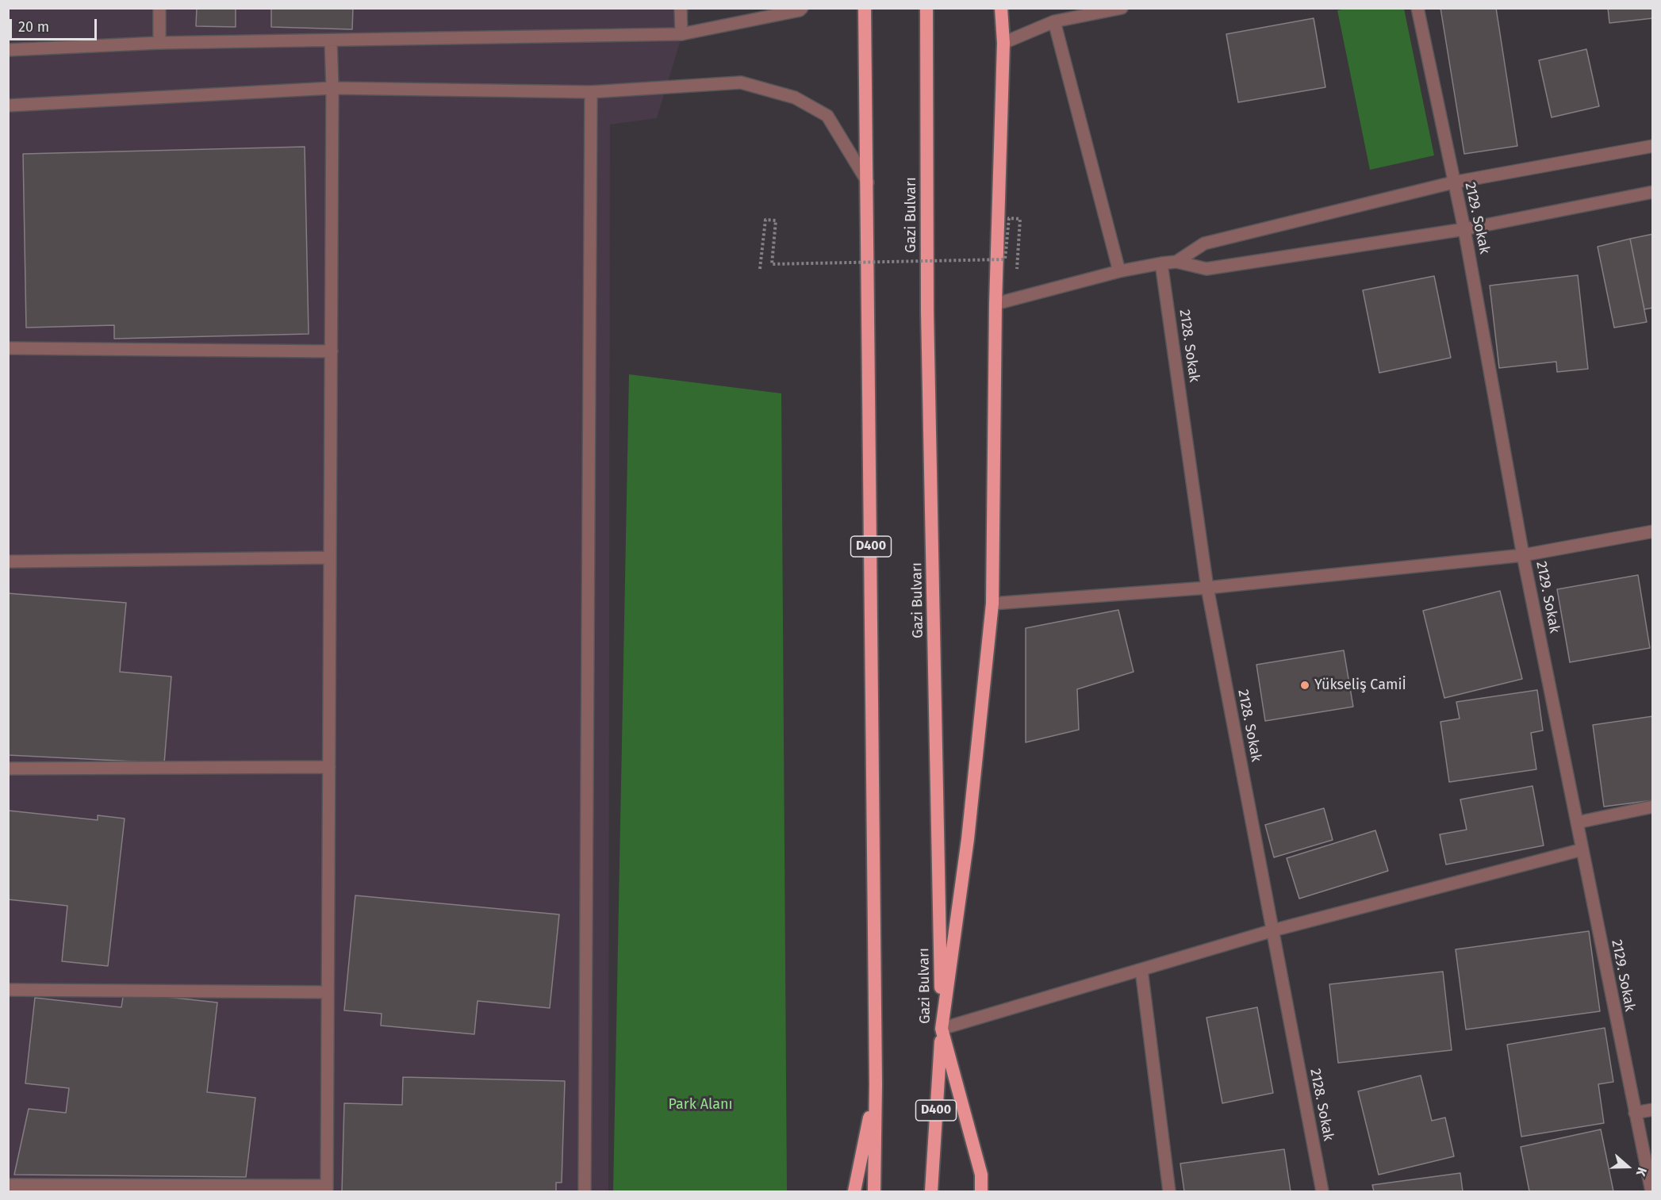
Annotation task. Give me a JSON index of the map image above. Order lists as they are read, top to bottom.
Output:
{
  "streets": {
    "highway": ["Gazi Bulvarı", "D400"],
    "street": ["2129. Sokak", "2128. Sokak"]
  },
  "parks": ["Park Alanı"],
  "places": ["Yükseliş Camiİ"],
  "scale_bar": "20 m",
  "north": "right"
}
